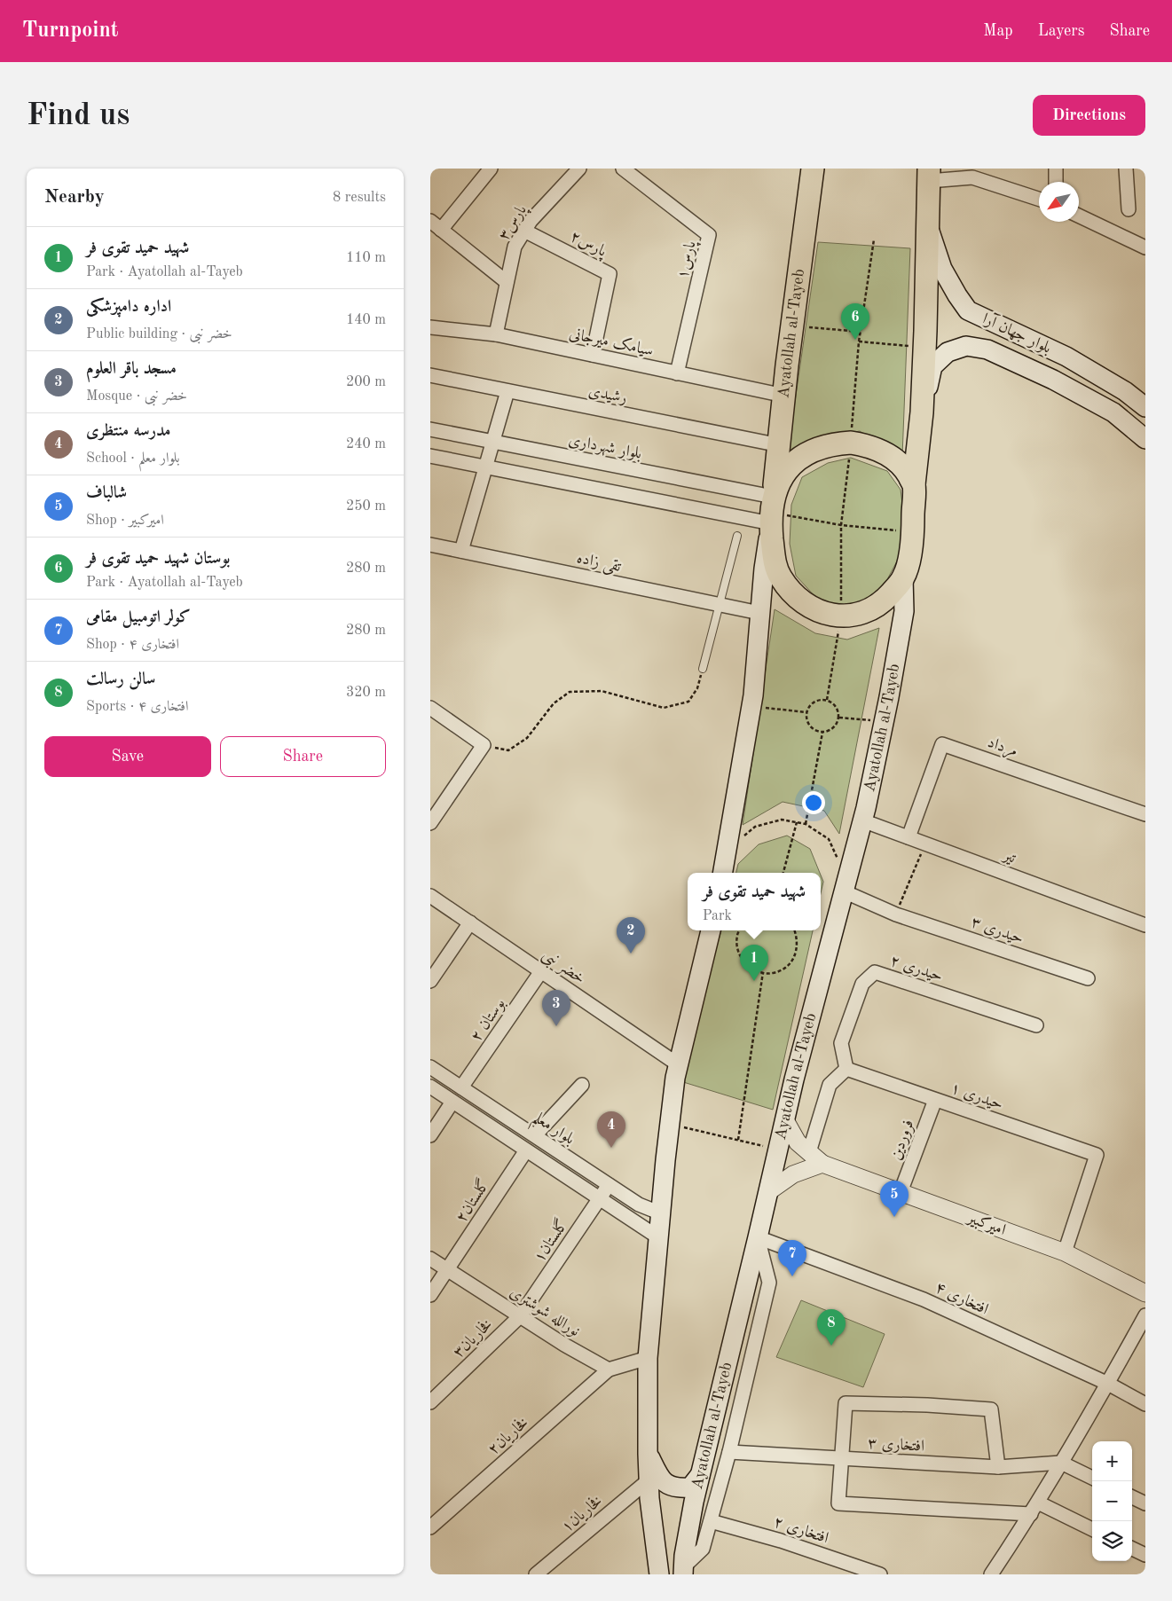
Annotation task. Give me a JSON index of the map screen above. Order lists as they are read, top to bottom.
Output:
{
  "streets": {
    "highway": ["Ayatollah al-Tayeb"],
    "main road": ["بلوار جهان آرا"],
    "street": [
      "پارس۳",
      "پارس۲",
      "پارس۱",
      "سیامک میرجانی",
      "رشیدی",
      "بلوار شهرداری",
      "تقی زاده",
      "مرداد",
      "تیر",
      "حیدری ۳",
      "خضر نبی",
      "حیدری ۲",
      "بوستان ۲",
      "حیدری ۱",
      "بلوار معلم",
      "فروردین",
      "گلستان۲",
      "امیرکبیر",
      "گلستان۱",
      "افتخاری ۴",
      "نورالله شوشتری",
      "فخاریان۳",
      "فخاریان۲",
      "افتخاری ۳",
      "فخاریان۱",
      "افتخاری ۲"
    ]
  },
  "crossings": [
    ["پارس۳", "پارس۲"],
    ["پارس۳", "سیامک میرجانی"],
    ["پارس۲", "سیامک میرجانی"],
    ["پارس۱", "سیامک میرجانی"],
    ["Ayatollah al-Tayeb", "سیامک میرجانی"],
    ["Ayatollah al-Tayeb", "رشیدی"],
    ["Ayatollah al-Tayeb", "بلوار شهرداری"],
    ["Ayatollah al-Tayeb", "تقی زاده"],
    ["Ayatollah al-Tayeb", "تیر"],
    ["Ayatollah al-Tayeb", "حیدری ۳"],
    ["Ayatollah al-Tayeb", "افتخاری ۴"],
    ["مرداد", "تیر"],
    ["خضر نبی", "بوستان ۲"],
    ["حیدری ۲", "حیدری ۱"],
    ["بوستان ۲", "بلوار معلم"],
    ["حیدری ۱", "فروردین"],
    ["حیدری ۱", "امیرکبیر"],
    ["بلوار معلم", "گلستان۱"],
    ["فروردین", "امیرکبیر"],
    ["گلستان۲", "نورالله شوشتری"],
    ["گلستان۱", "نورالله شوشتری"],
    ["گلستان۱", "فخاریان۳"],
    ["نورالله شوشتری", "فخاریان۳"],
    ["نورالله شوشتری", "فخاریان۲"]
  ],
  "north": "bottom left",
  "page": {
    "header": "Turnpoint",
    "nav": ["Map", "Layers", "Share"],
    "buttons": [
      "Directions",
      ["Save", "Share"]
    ],
    "title": "Find us",
    "heading": ["Nearby", "8 results"],
    "list": [
      {
        "mark": "1",
        "name": "شهید حمید تقوی فر",
        "note": "Park · Ayatollah al-Tayeb",
        "value": "110 m"
      },
      {
        "mark": "2",
        "name": "اداره دامپزشکی",
        "note": "Public building · خضر نبی",
        "value": "140 m"
      },
      {
        "mark": "3",
        "name": "مسجد باقر العلوم",
        "note": "Mosque · خضر نبی",
        "value": "200 m"
      },
      {
        "mark": "4",
        "name": "مدرسه منتظری",
        "note": "School · بلوار معلم",
        "value": "240 m"
      },
      {
        "mark": "5",
        "name": "شالباف",
        "note": "Shop · امیرکبیر",
        "value": "250 m"
      },
      {
        "mark": "6",
        "name": "بوستان شهید حمید تقوی فر",
        "note": "Park · Ayatollah al-Tayeb",
        "value": "280 m"
      },
      {
        "mark": "7",
        "name": "کولر اتومبیل مقامی",
        "note": "Shop · افتخاری ۴",
        "value": "280 m"
      },
      {
        "mark": "8",
        "name": "سالن رسالت",
        "note": "Sports · افتخاری ۴",
        "value": "320 m"
      }
    ],
    "pins": [
      "6",
      "2",
      "1",
      "3",
      "4",
      "5",
      "7",
      "8"
    ],
    "popup": ["شهید حمید تقوی فر", "Park"],
    "map_buttons": ["+", "−"]
  }
}
